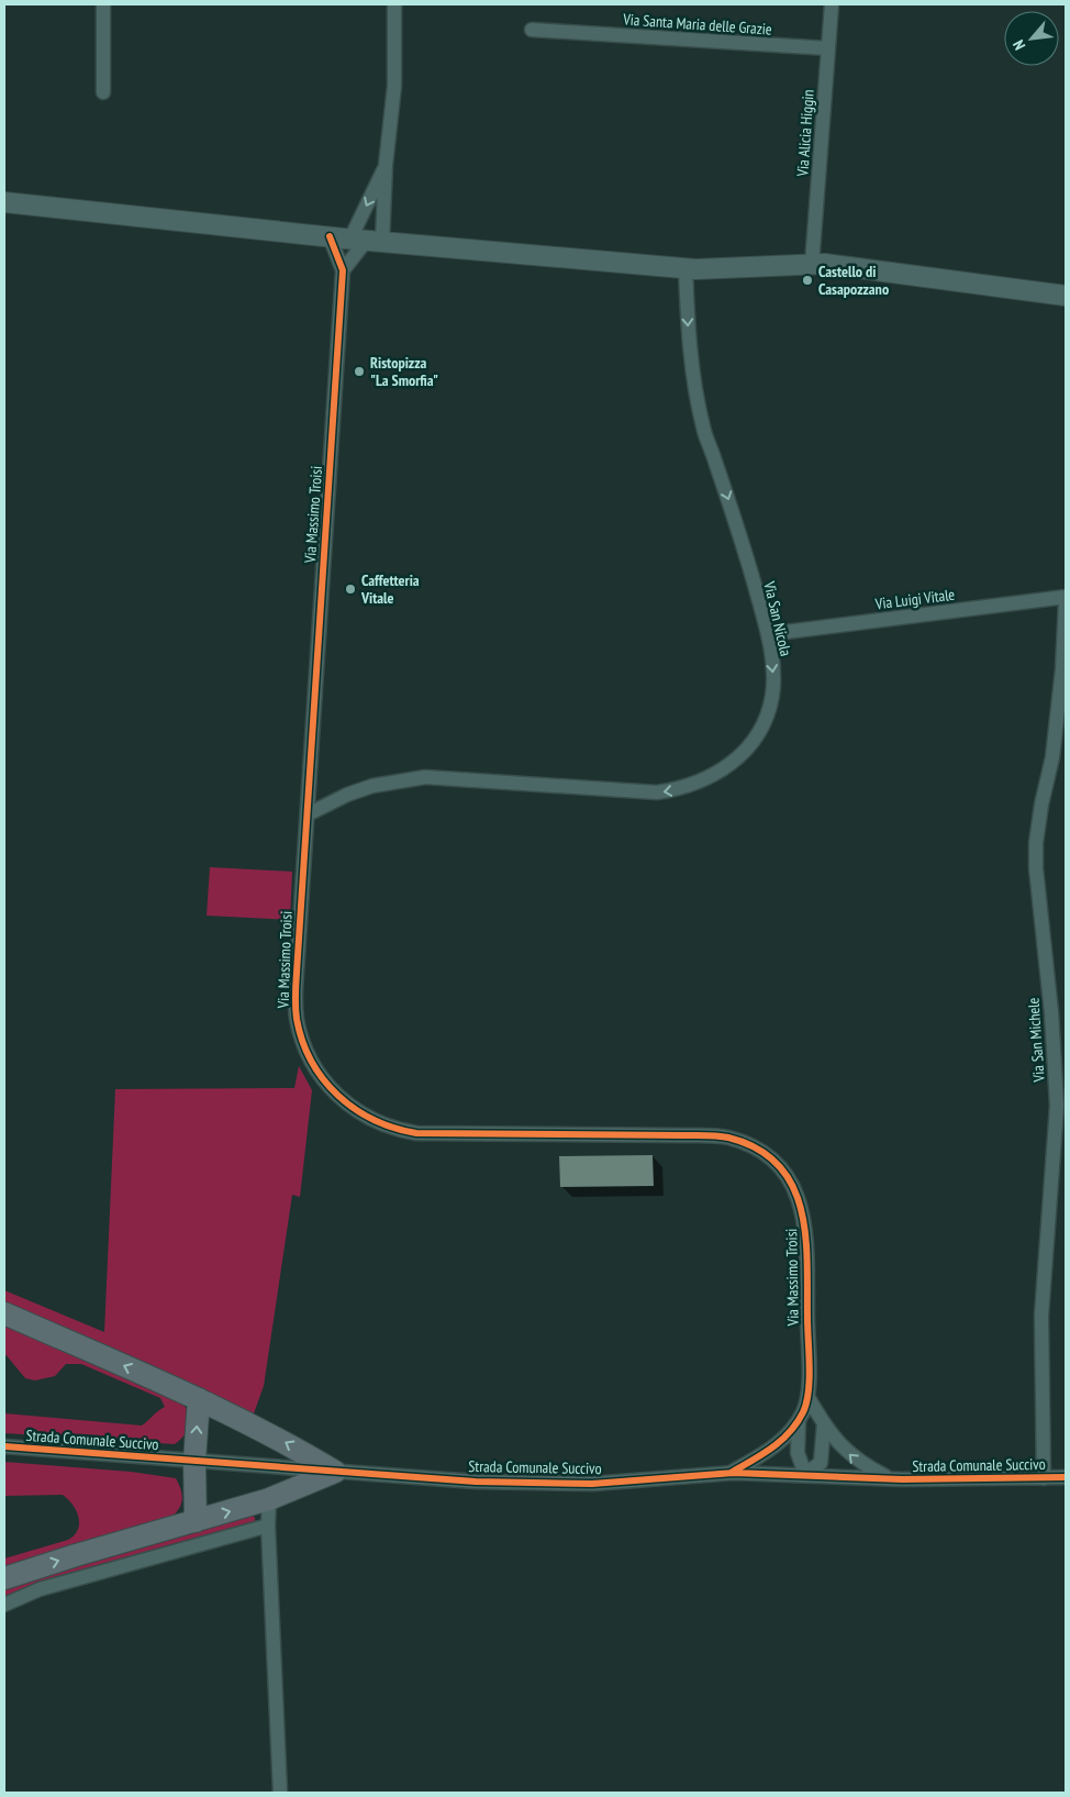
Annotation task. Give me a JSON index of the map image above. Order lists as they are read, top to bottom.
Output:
{
  "streets": {
    "street": [
      "Via Santa Maria delle Grazie",
      "Via Alicia Higgin",
      "Via Massimo Troisi",
      "Via Luigi Vitale",
      "Via San Nicola",
      "Via San Michele",
      "Strada Comunale Succivo"
    ]
  },
  "crossings": [
    ["Via Santa Maria delle Grazie", "Via Alicia Higgin"],
    ["Via Massimo Troisi", "Via San Nicola"],
    ["Via Massimo Troisi", "Strada Comunale Succivo"],
    ["Via Luigi Vitale", "Via San Nicola"],
    ["Via San Michele", "Strada Comunale Succivo"]
  ],
  "places": ["Castello di Casapozzano", "Ristopizza \"La Smorfia\"", "Caffetteria Vitale"],
  "north": "bottom left"
}
